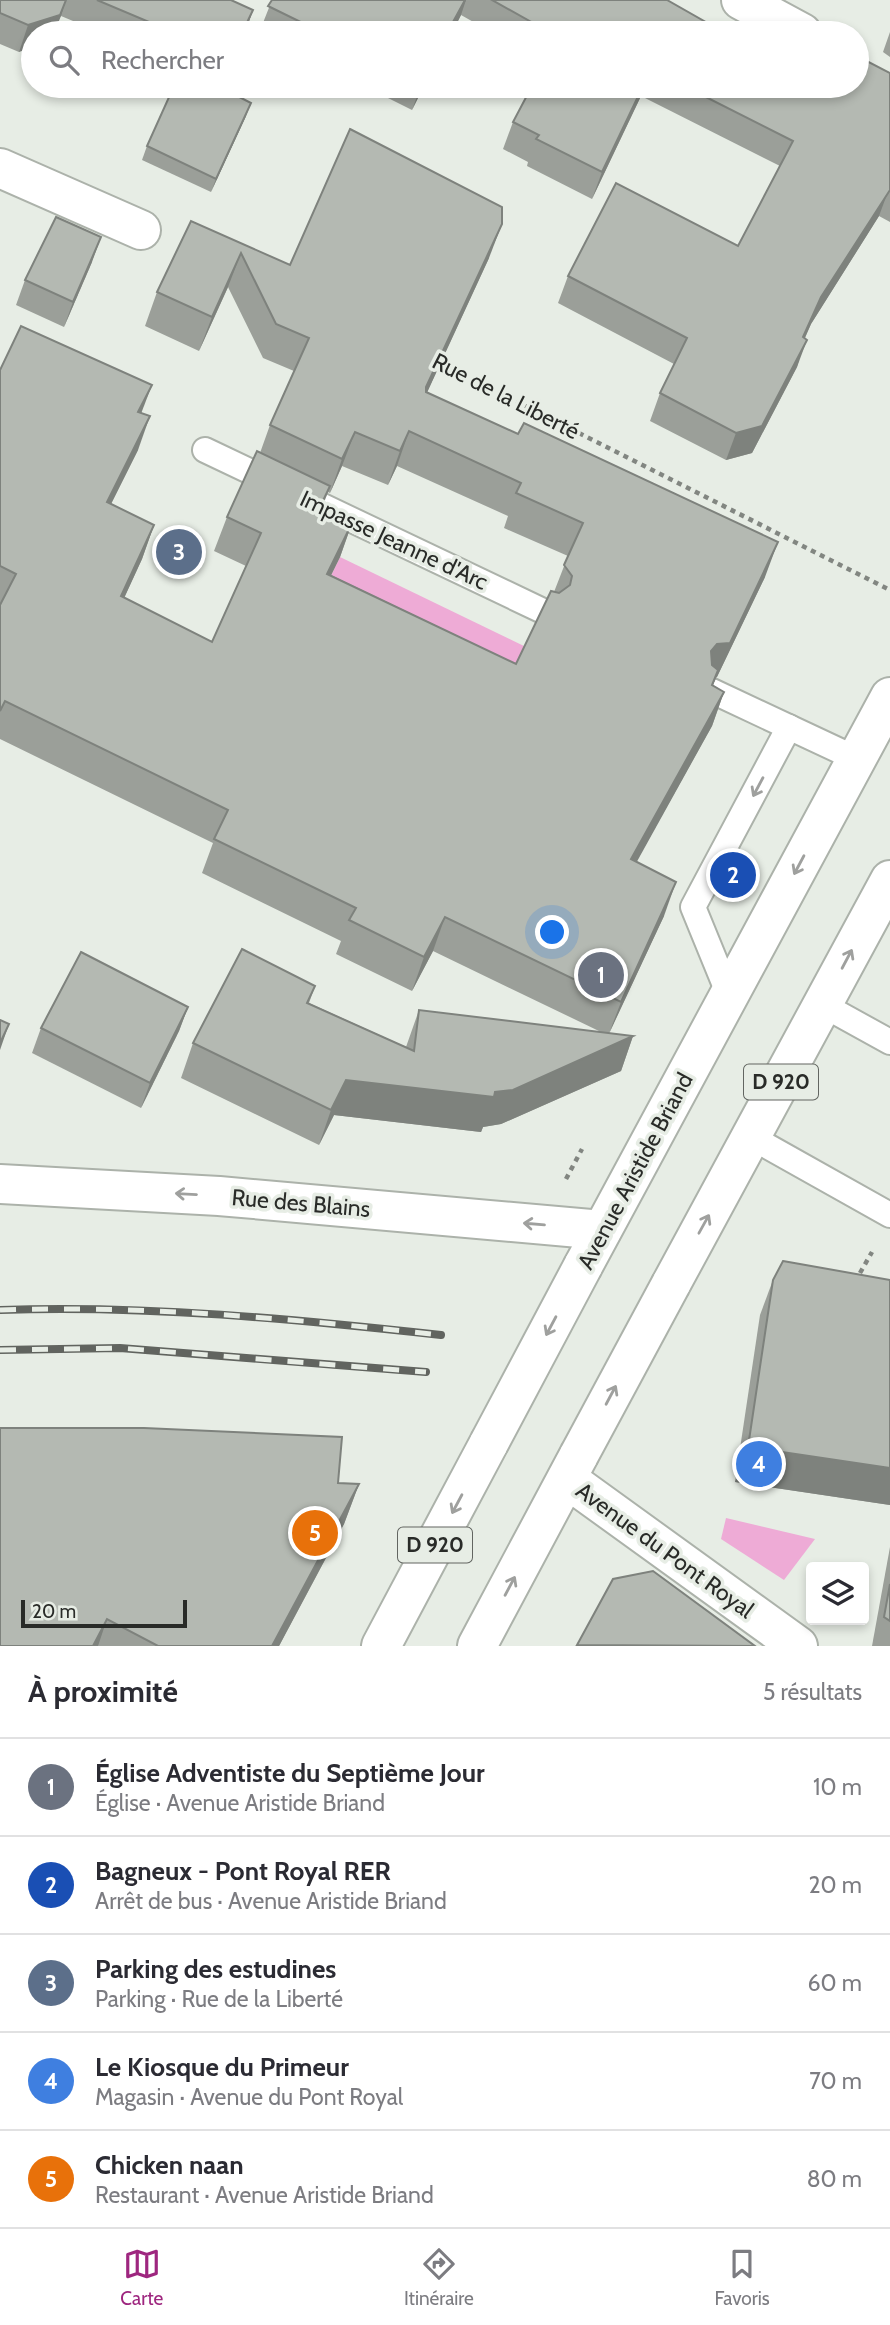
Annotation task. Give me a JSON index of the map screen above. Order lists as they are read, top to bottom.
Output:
{
  "streets": {
    "main road": [
      "D 920",
      "Avenue Aristide Briand",
      "Rue des Blains",
      "Avenue du Pont Royal"
    ],
    "lane": ["Impasse Jeanne d'Arc"],
    "path": ["Rue de la Liberté"]
  },
  "crossings": [
    ["D 920", "Avenue du Pont Royal"],
    ["Avenue Aristide Briand", "Rue des Blains"]
  ],
  "one_way": ["Rue des Blains"],
  "scale_bar": "20 m",
  "page": {
    "search": "Rechercher",
    "pins": [
      "3",
      "2",
      "1",
      "4",
      "5"
    ],
    "scale": "20 m",
    "heading": ["À proximité", "5 résultats"],
    "list": [
      {
        "mark": "1",
        "name": "Église Adventiste du Septième Jour",
        "note": "Église · Avenue Aristide Briand",
        "value": "10 m"
      },
      {
        "mark": "2",
        "name": "Bagneux - Pont Royal RER",
        "note": "Arrêt de bus · Avenue Aristide Briand",
        "value": "20 m"
      },
      {
        "mark": "3",
        "name": "Parking des estudines",
        "note": "Parking · Rue de la Liberté",
        "value": "60 m"
      },
      {
        "mark": "4",
        "name": "Le Kiosque du Primeur",
        "note": "Magasin · Avenue du Pont Royal",
        "value": "70 m"
      },
      {
        "mark": "5",
        "name": "Chicken naan",
        "note": "Restaurant · Avenue Aristide Briand",
        "value": "80 m"
      }
    ],
    "nav": ["Carte", "Itinéraire", "Favoris"]
  }
}
